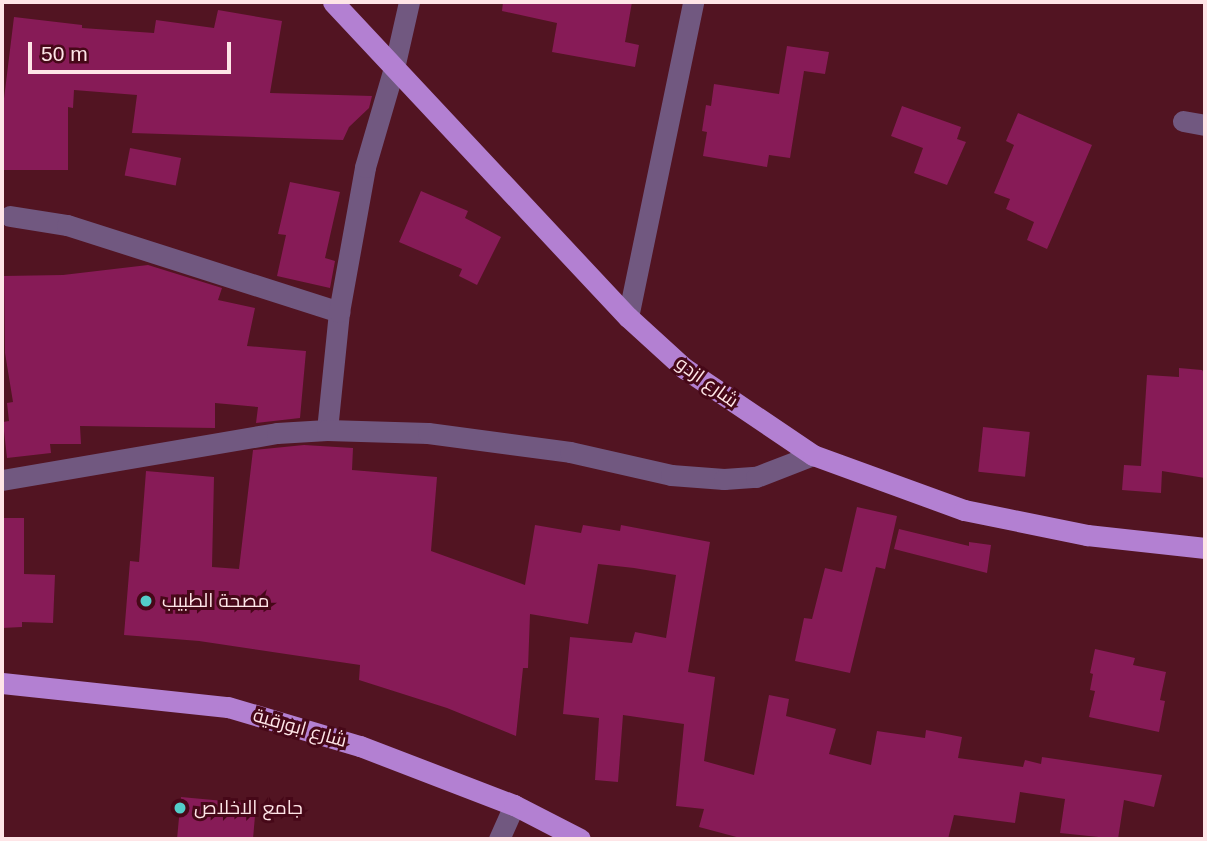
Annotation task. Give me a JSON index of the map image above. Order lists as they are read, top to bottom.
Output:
{
  "streets": {
    "main road": ["شارع ازدو", "شارع ابورقية"]
  },
  "places": ["مصحة الطبيب", "جامع الاخلاص"],
  "scale_bar": "50 m"
}
